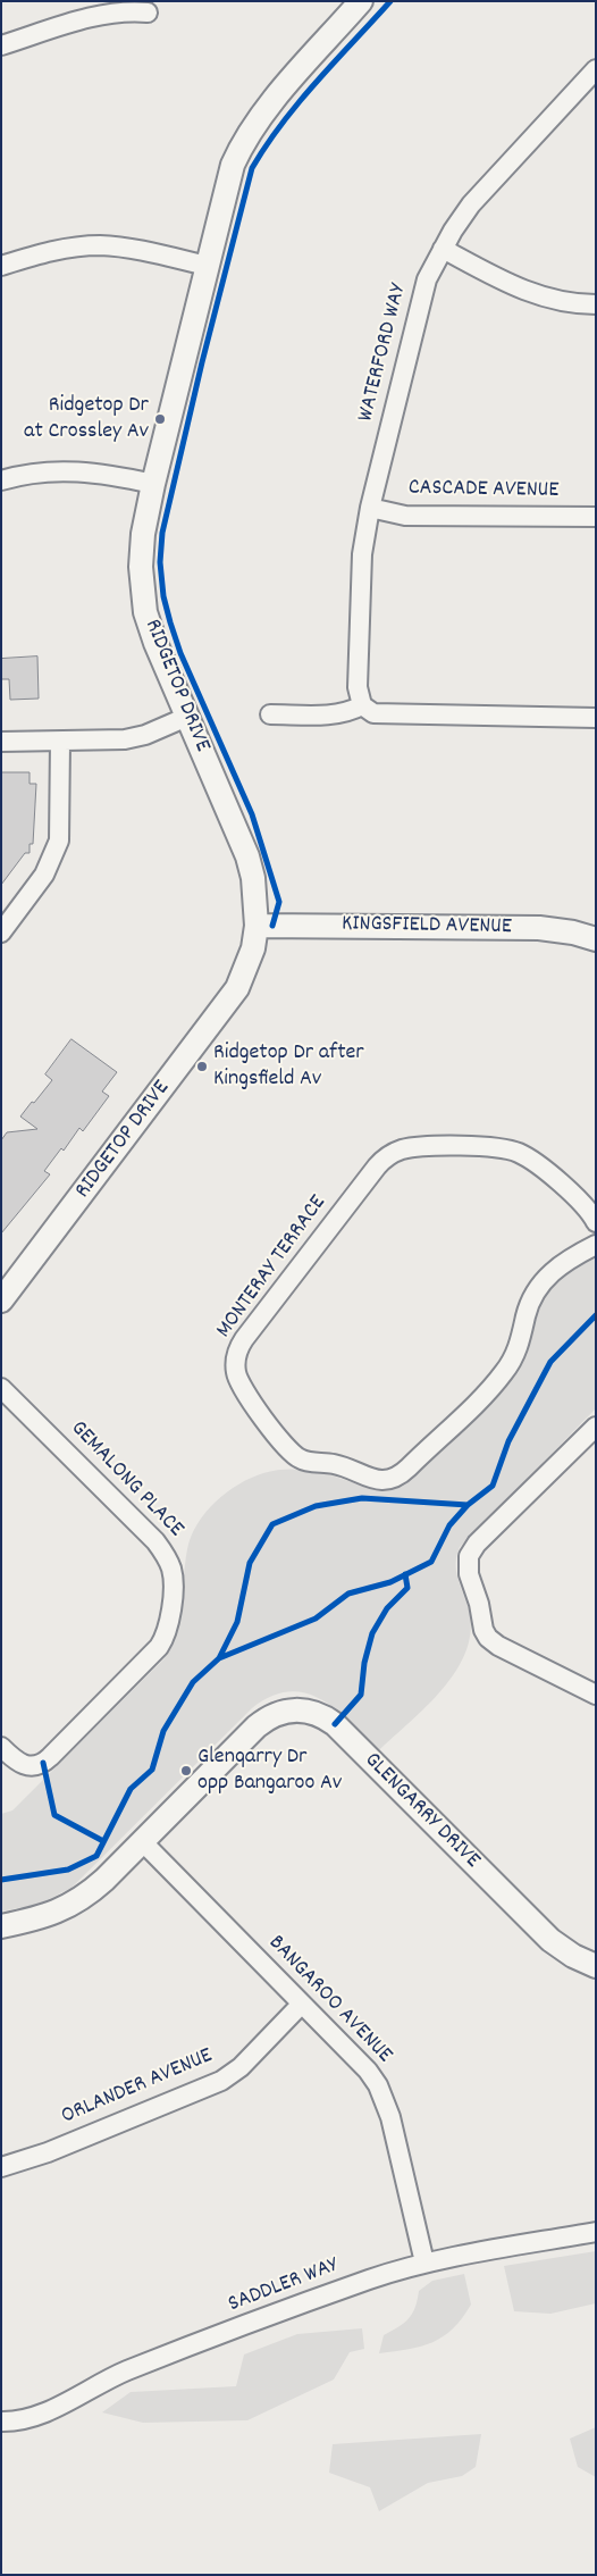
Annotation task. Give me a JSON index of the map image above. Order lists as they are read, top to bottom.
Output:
{
  "streets": {
    "street": [
      "WATERFORD WAY",
      "CASCADE AVENUE",
      "RIDGETOP DRIVE",
      "KINGSFIELD AVENUE",
      "MONTERAY TERRACE",
      "GEMALONG PLACE",
      "GLENGARRY DRIVE",
      "BANGAROO AVENUE",
      "ORLANDER AVENUE",
      "SADDLER WAY"
    ]
  },
  "crossings": [
    ["WATERFORD WAY", "CASCADE AVENUE"],
    ["RIDGETOP DRIVE", "KINGSFIELD AVENUE"],
    ["GLENGARRY DRIVE", "BANGAROO AVENUE"],
    ["BANGAROO AVENUE", "ORLANDER AVENUE"],
    ["BANGAROO AVENUE", "SADDLER WAY"]
  ],
  "places": ["Ridgetop Dr at Crossley Av", "Ridgetop Dr after Kingsfield Av", "Glenqarry Dr opp Bangaroo Av"]
}
